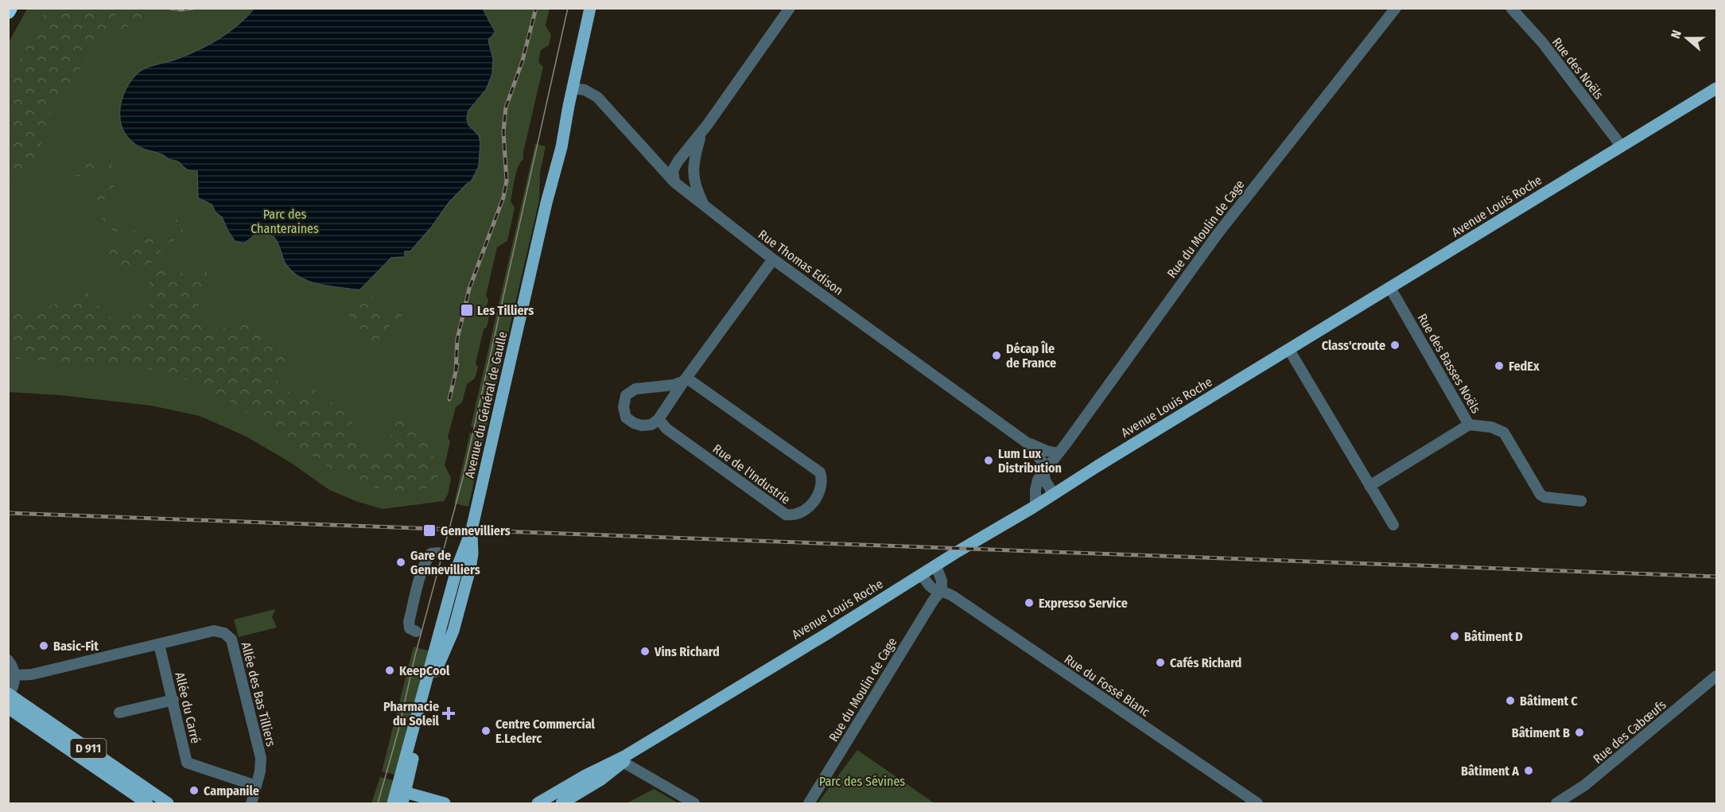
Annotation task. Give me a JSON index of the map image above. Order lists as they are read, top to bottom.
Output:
{
  "streets": {
    "main road": ["Avenue Louis Roche", "Avenue du Général de Gaulle", "D 911"],
    "street": [
      "Rue des Noëls",
      "Rue du Moulin de Cage",
      "Rue Thomas Edison",
      "Rue des Basses Noëls",
      "Rue de l'Industrie",
      "Rue du Fossé Blanc",
      "Allée des Bas Tilliers",
      "Allée du Carré",
      "Rue des Cabœufs"
    ]
  },
  "crossings": [
    ["Rue des Noëls", "Avenue Louis Roche"],
    ["Avenue Louis Roche", "Rue du Moulin de Cage"],
    ["Avenue Louis Roche", "Rue des Basses Noëls"],
    ["Avenue Louis Roche", "Rue du Fossé Blanc"],
    ["Rue du Moulin de Cage", "Rue Thomas Edison"],
    ["Rue du Moulin de Cage", "Rue du Fossé Blanc"],
    ["Rue Thomas Edison", "Avenue du Général de Gaulle"],
    ["Allée des Bas Tilliers", "Allée du Carré"]
  ],
  "parks": ["Parc des Chanteraines", "Parc des Sévines"],
  "places": {
    "transit": ["Les Tilliers", "Gennevilliers"],
    "other": [
      "Class'croute",
      "Décap Île de France",
      "FedEx",
      "Lum Lux Distribution",
      "Gare de Gennevilliers",
      "Expresso Service",
      "Bâtiment D",
      "Basic-Fit",
      "Vins Richard",
      "Cafés Richard",
      "KeepCool",
      "Bâtiment C",
      "Centre Commercial E.Leclerc",
      "Bâtiment B",
      "Bâtiment A",
      "Campanile"
    ],
    "health": ["Pharmacie du Soleil"]
  },
  "north": "left"
}
